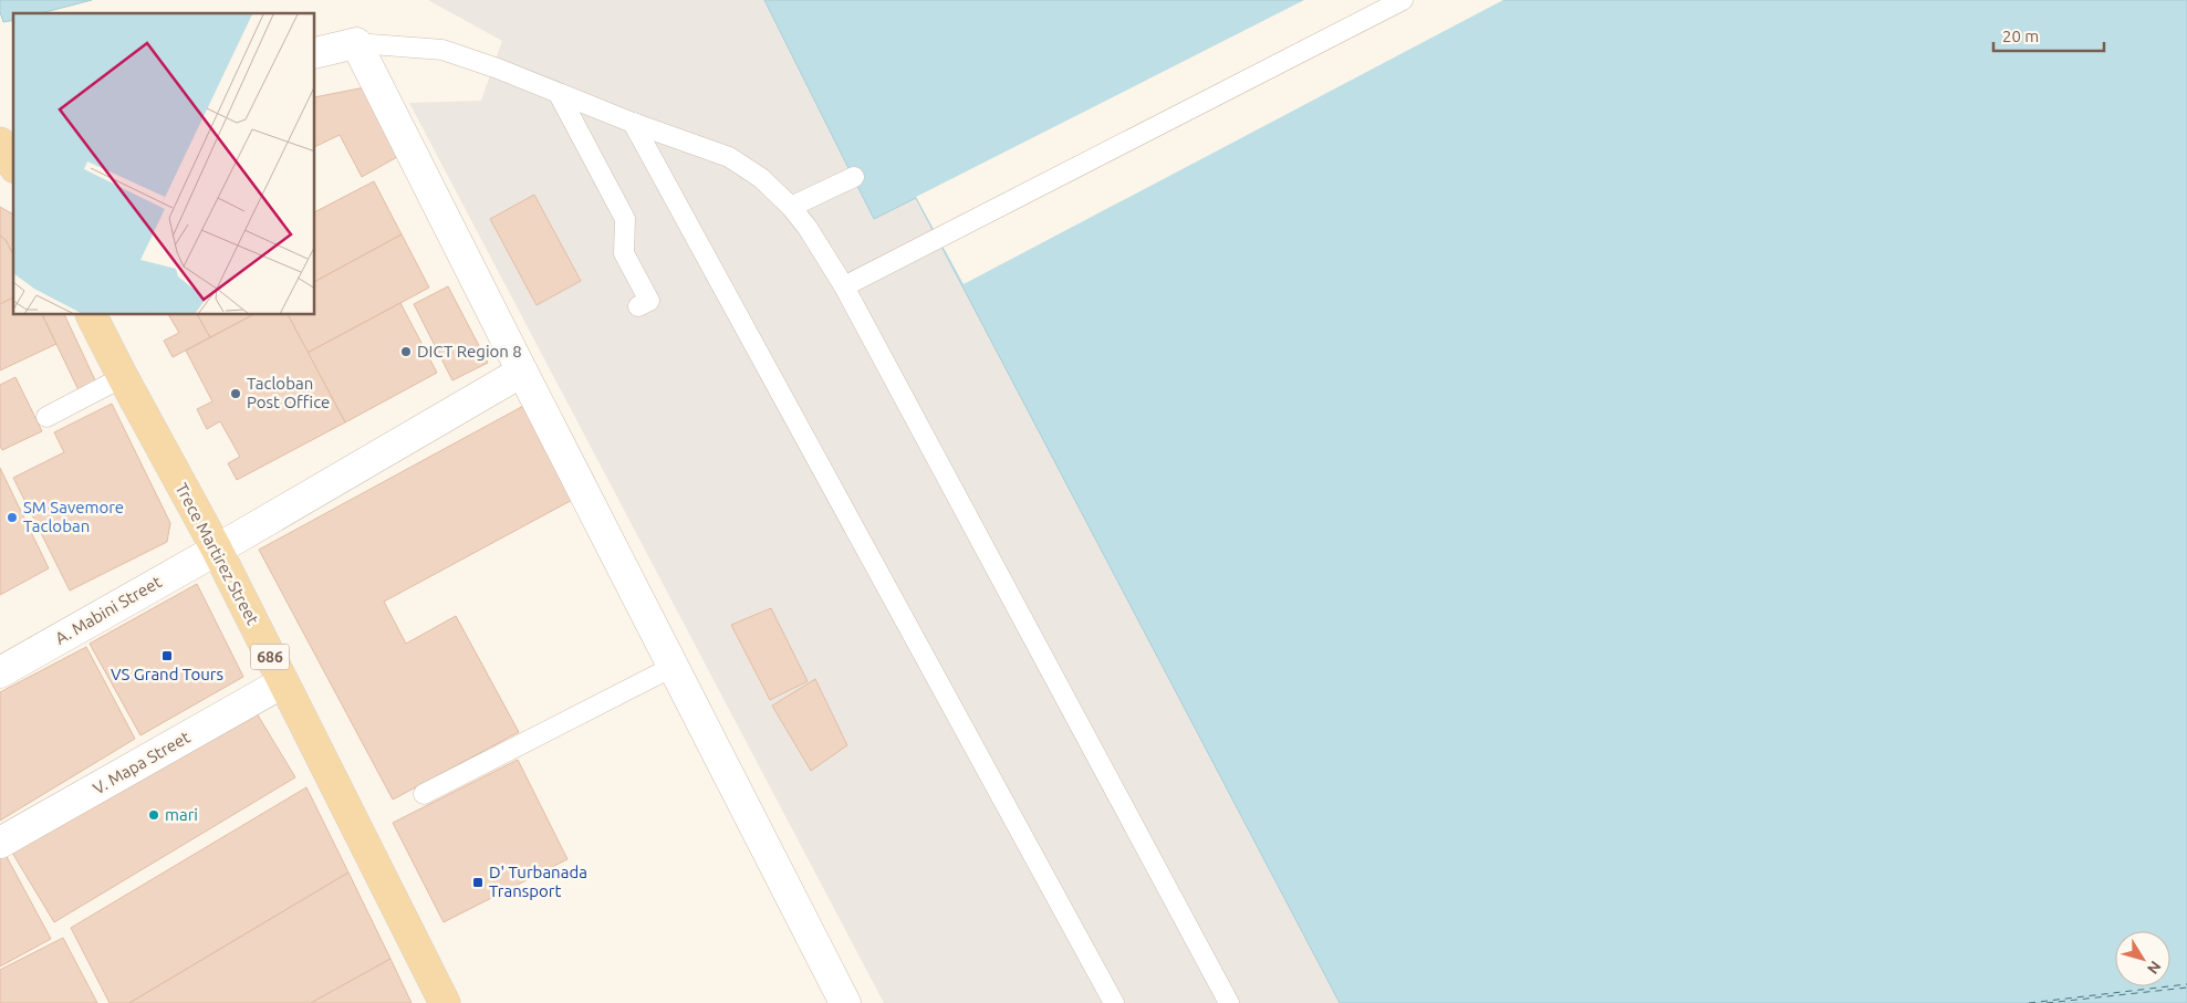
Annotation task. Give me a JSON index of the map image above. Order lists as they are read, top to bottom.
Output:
{
  "streets": {
    "main road": ["Trece Martirez Street", "686"],
    "street": ["A. Mabini Street", "V. Mapa Street"]
  },
  "crossings": [
    ["Trece Martirez Street", "A. Mabini Street"],
    ["Trece Martirez Street", "V. Mapa Street"]
  ],
  "places": {
    "other": [
      "DICT Region 8",
      "Tacloban Post Office",
      "SM Savemore Tacloban",
      "mari"
    ],
    "transit": ["VS Grand Tours", "D' Turbanada Transport"]
  },
  "scale_bar": "20 m",
  "north": "bottom right"
}
